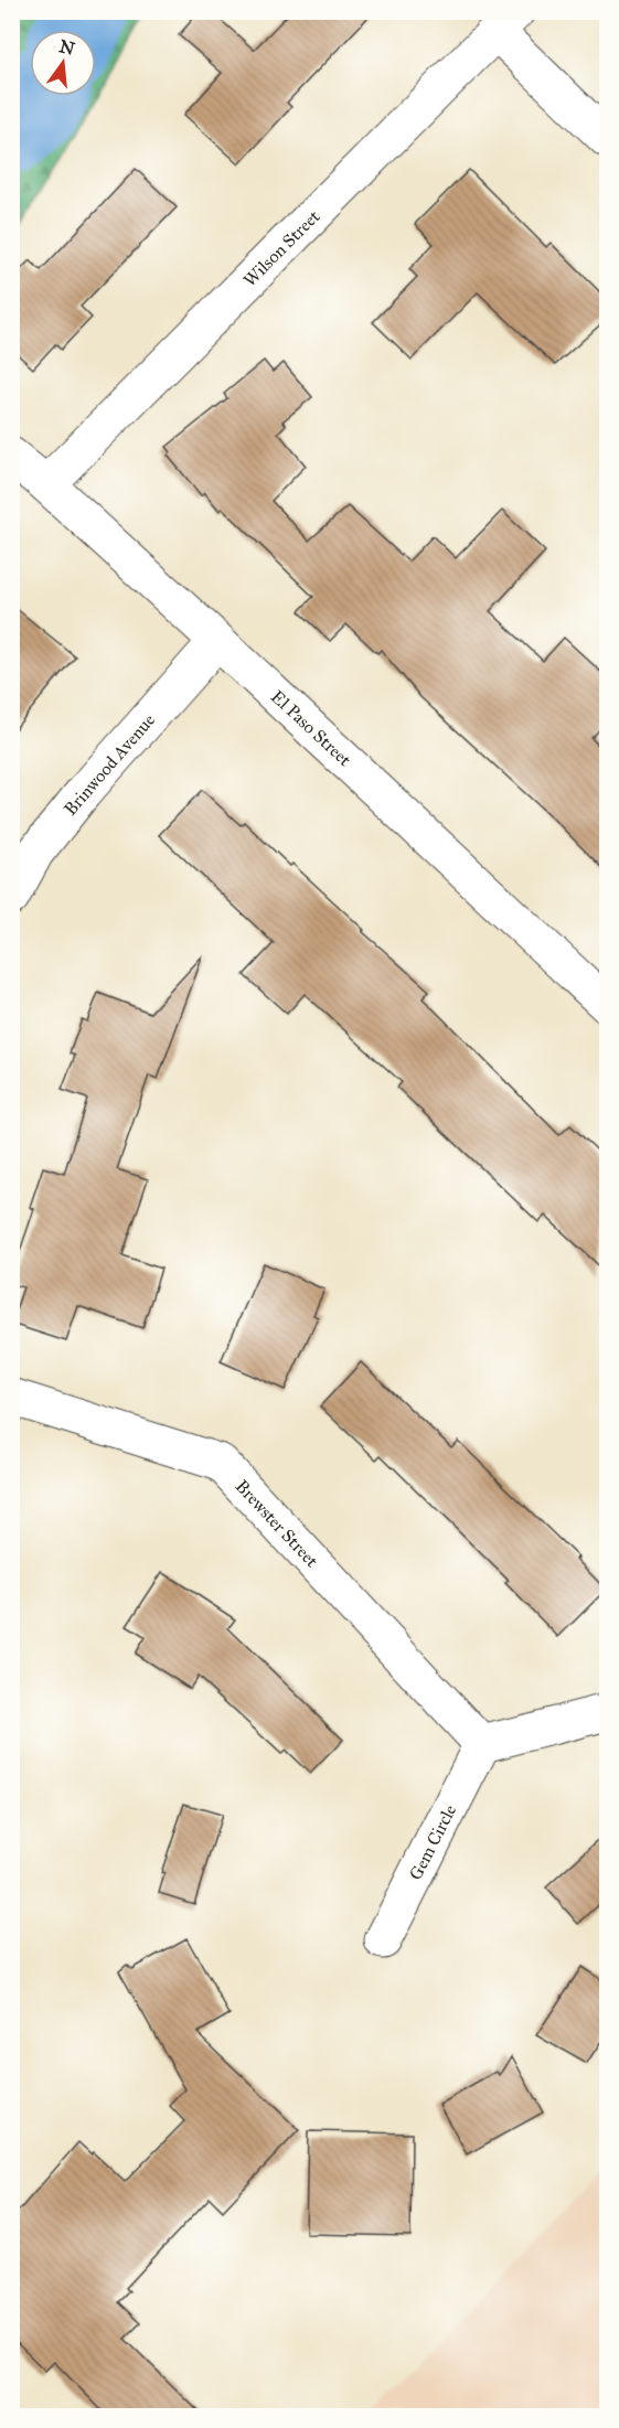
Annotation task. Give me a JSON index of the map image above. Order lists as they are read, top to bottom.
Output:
{
  "streets": {
    "street": [
      "Wilson Street",
      "El Paso Street",
      "Brinwood Avenue",
      "Brewster Street",
      "Gem Circle"
    ]
  },
  "crossings": [
    ["Wilson Street", "El Paso Street"],
    ["El Paso Street", "Brinwood Avenue"],
    ["Brewster Street", "Gem Circle"]
  ],
  "north": "top"
}
